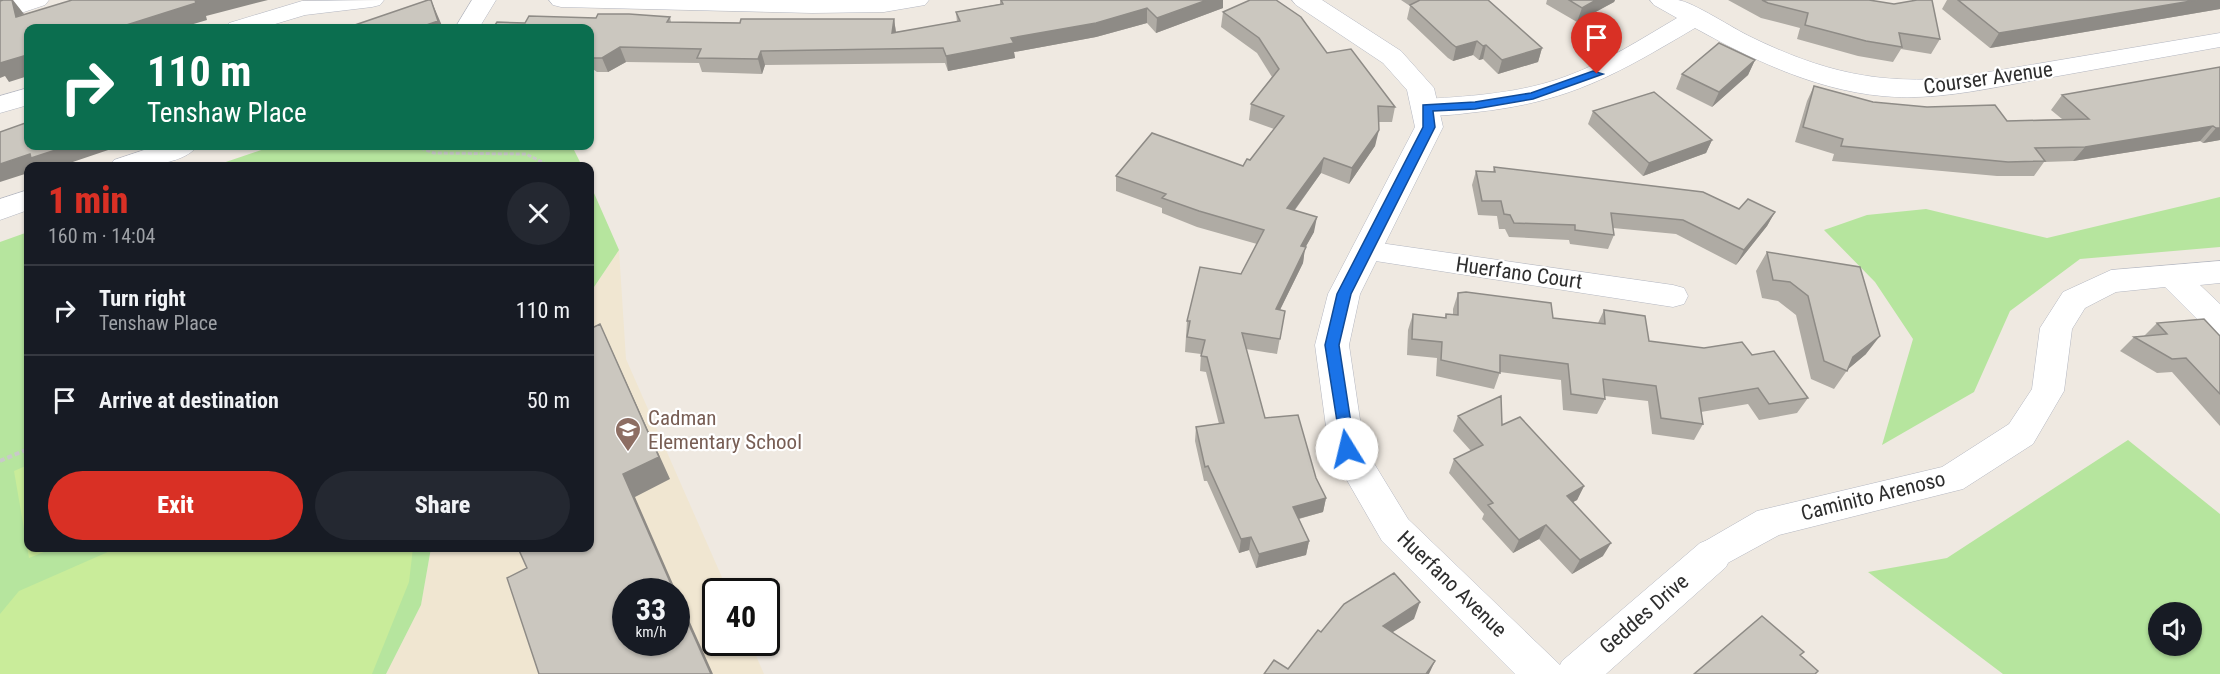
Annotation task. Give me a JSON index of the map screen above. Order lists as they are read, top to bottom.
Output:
{
  "streets": {
    "street": [
      "Courser Avenue",
      "Huerfano Court",
      "Caminito Arenoso",
      "Huerfano Avenue",
      "Geddes Drive"
    ]
  },
  "crossings": [
    ["Huerfano Court", "Huerfano Avenue"],
    ["Caminito Arenoso", "Geddes Drive"]
  ],
  "places": {
    "school or university": ["Cadman Elementary School"]
  },
  "page": {
    "turn": ["110 m", "Tenshaw Place"],
    "heading": ["1 min", "160 m · 14:04"],
    "list": [
      {
        "name": "Turn right",
        "note": "Tenshaw Place",
        "value": "110 m"
      },
      {
        "name": "Arrive at destination",
        "value": "50 m"
      }
    ],
    "buttons": ["Exit", "Share"],
    "speed": "33 km/h",
    "limit": "40"
  }
}
